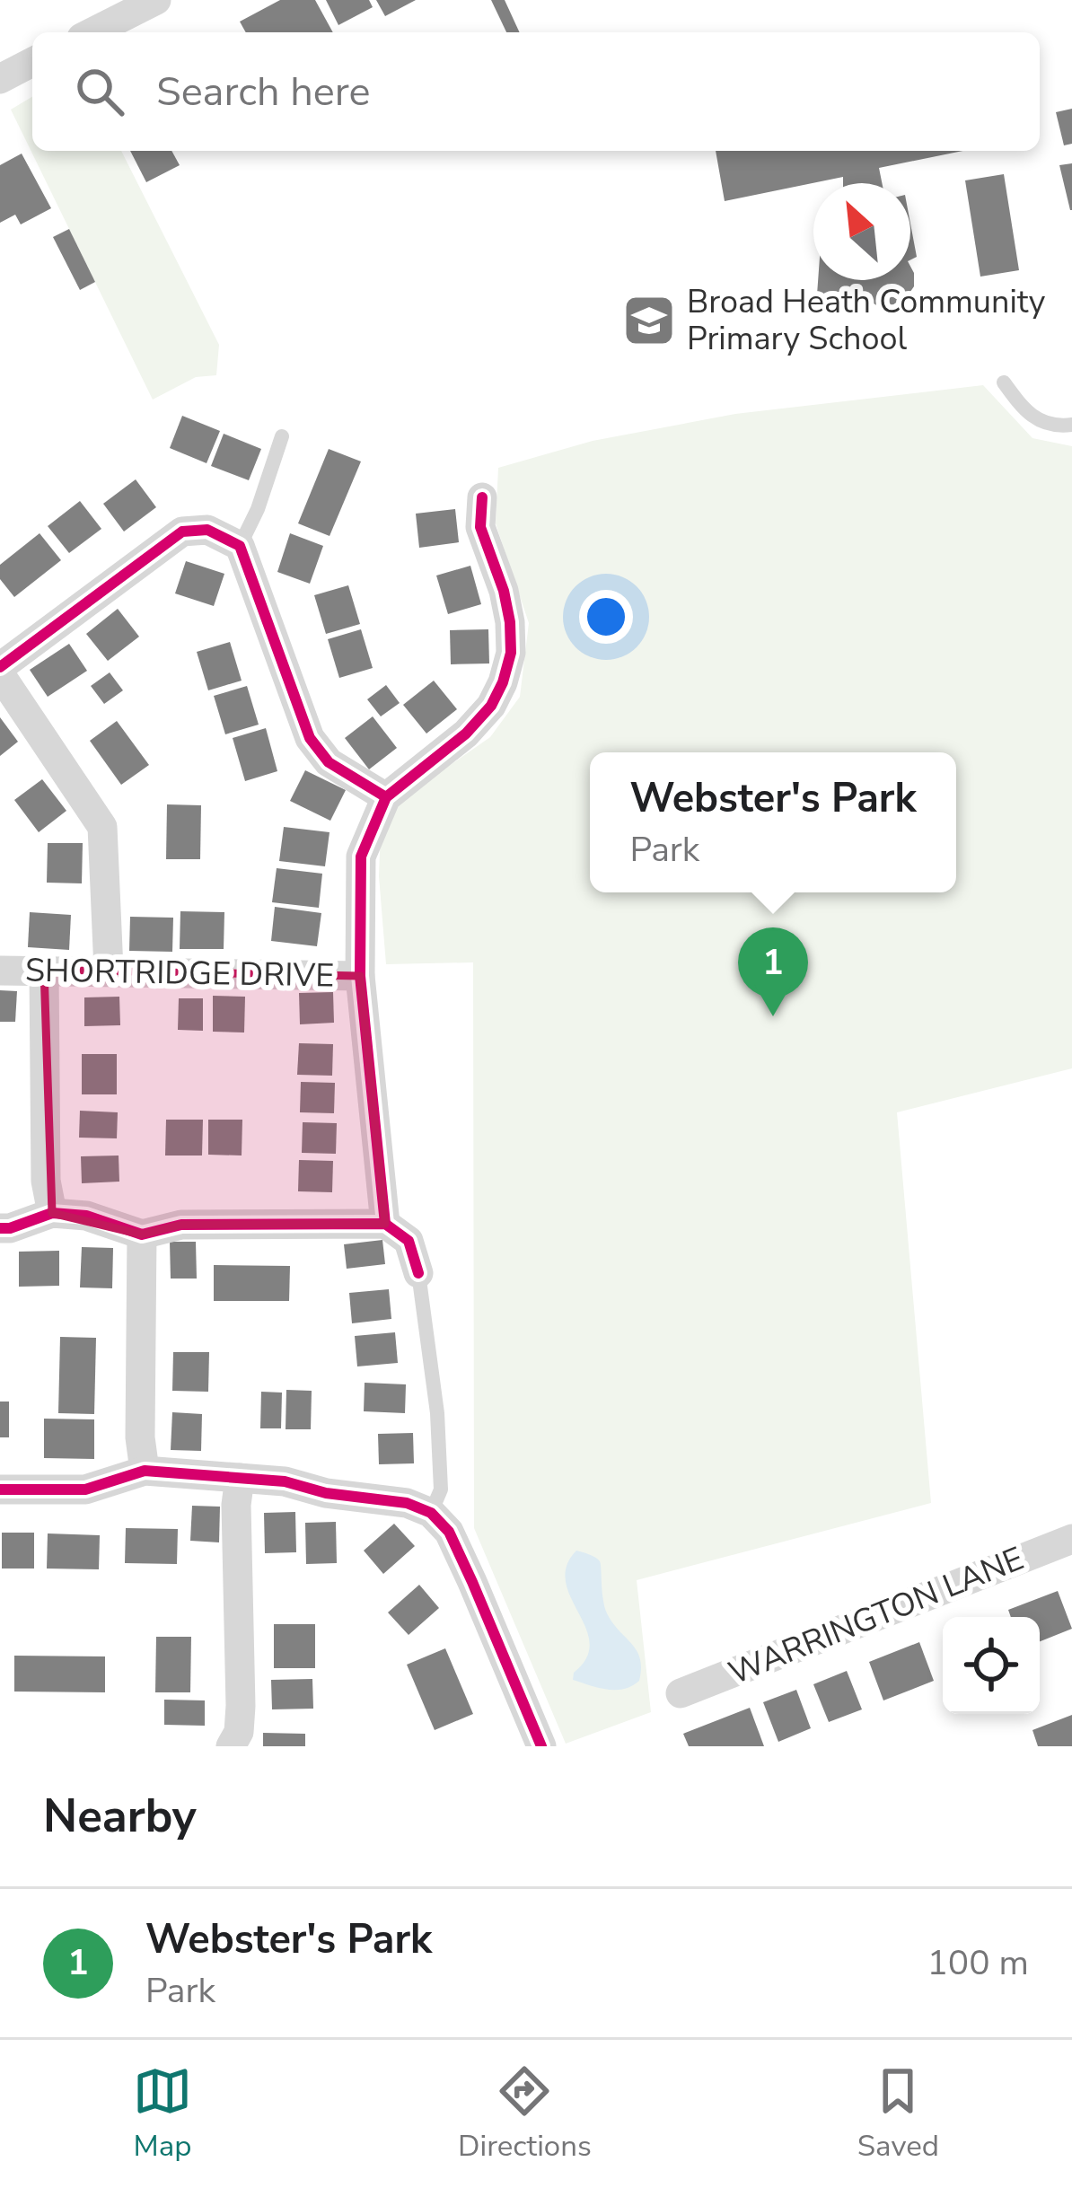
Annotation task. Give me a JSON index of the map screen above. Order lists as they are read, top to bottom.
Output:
{
  "streets": {
    "street": ["SHORTRIDGE DRIVE", "WARRINGTON LANE"]
  },
  "places": {
    "school or university": ["Broad Heath Community Primary School"]
  },
  "north": "top left",
  "page": {
    "search": "Search here",
    "popup": ["Webster's Park", "Park"],
    "pins": "1",
    "heading": "Nearby",
    "list": [
      {
        "mark": "1",
        "name": "Webster's Park",
        "note": "Park",
        "value": "100 m"
      }
    ],
    "nav": ["Map", "Directions", "Saved"]
  }
}
